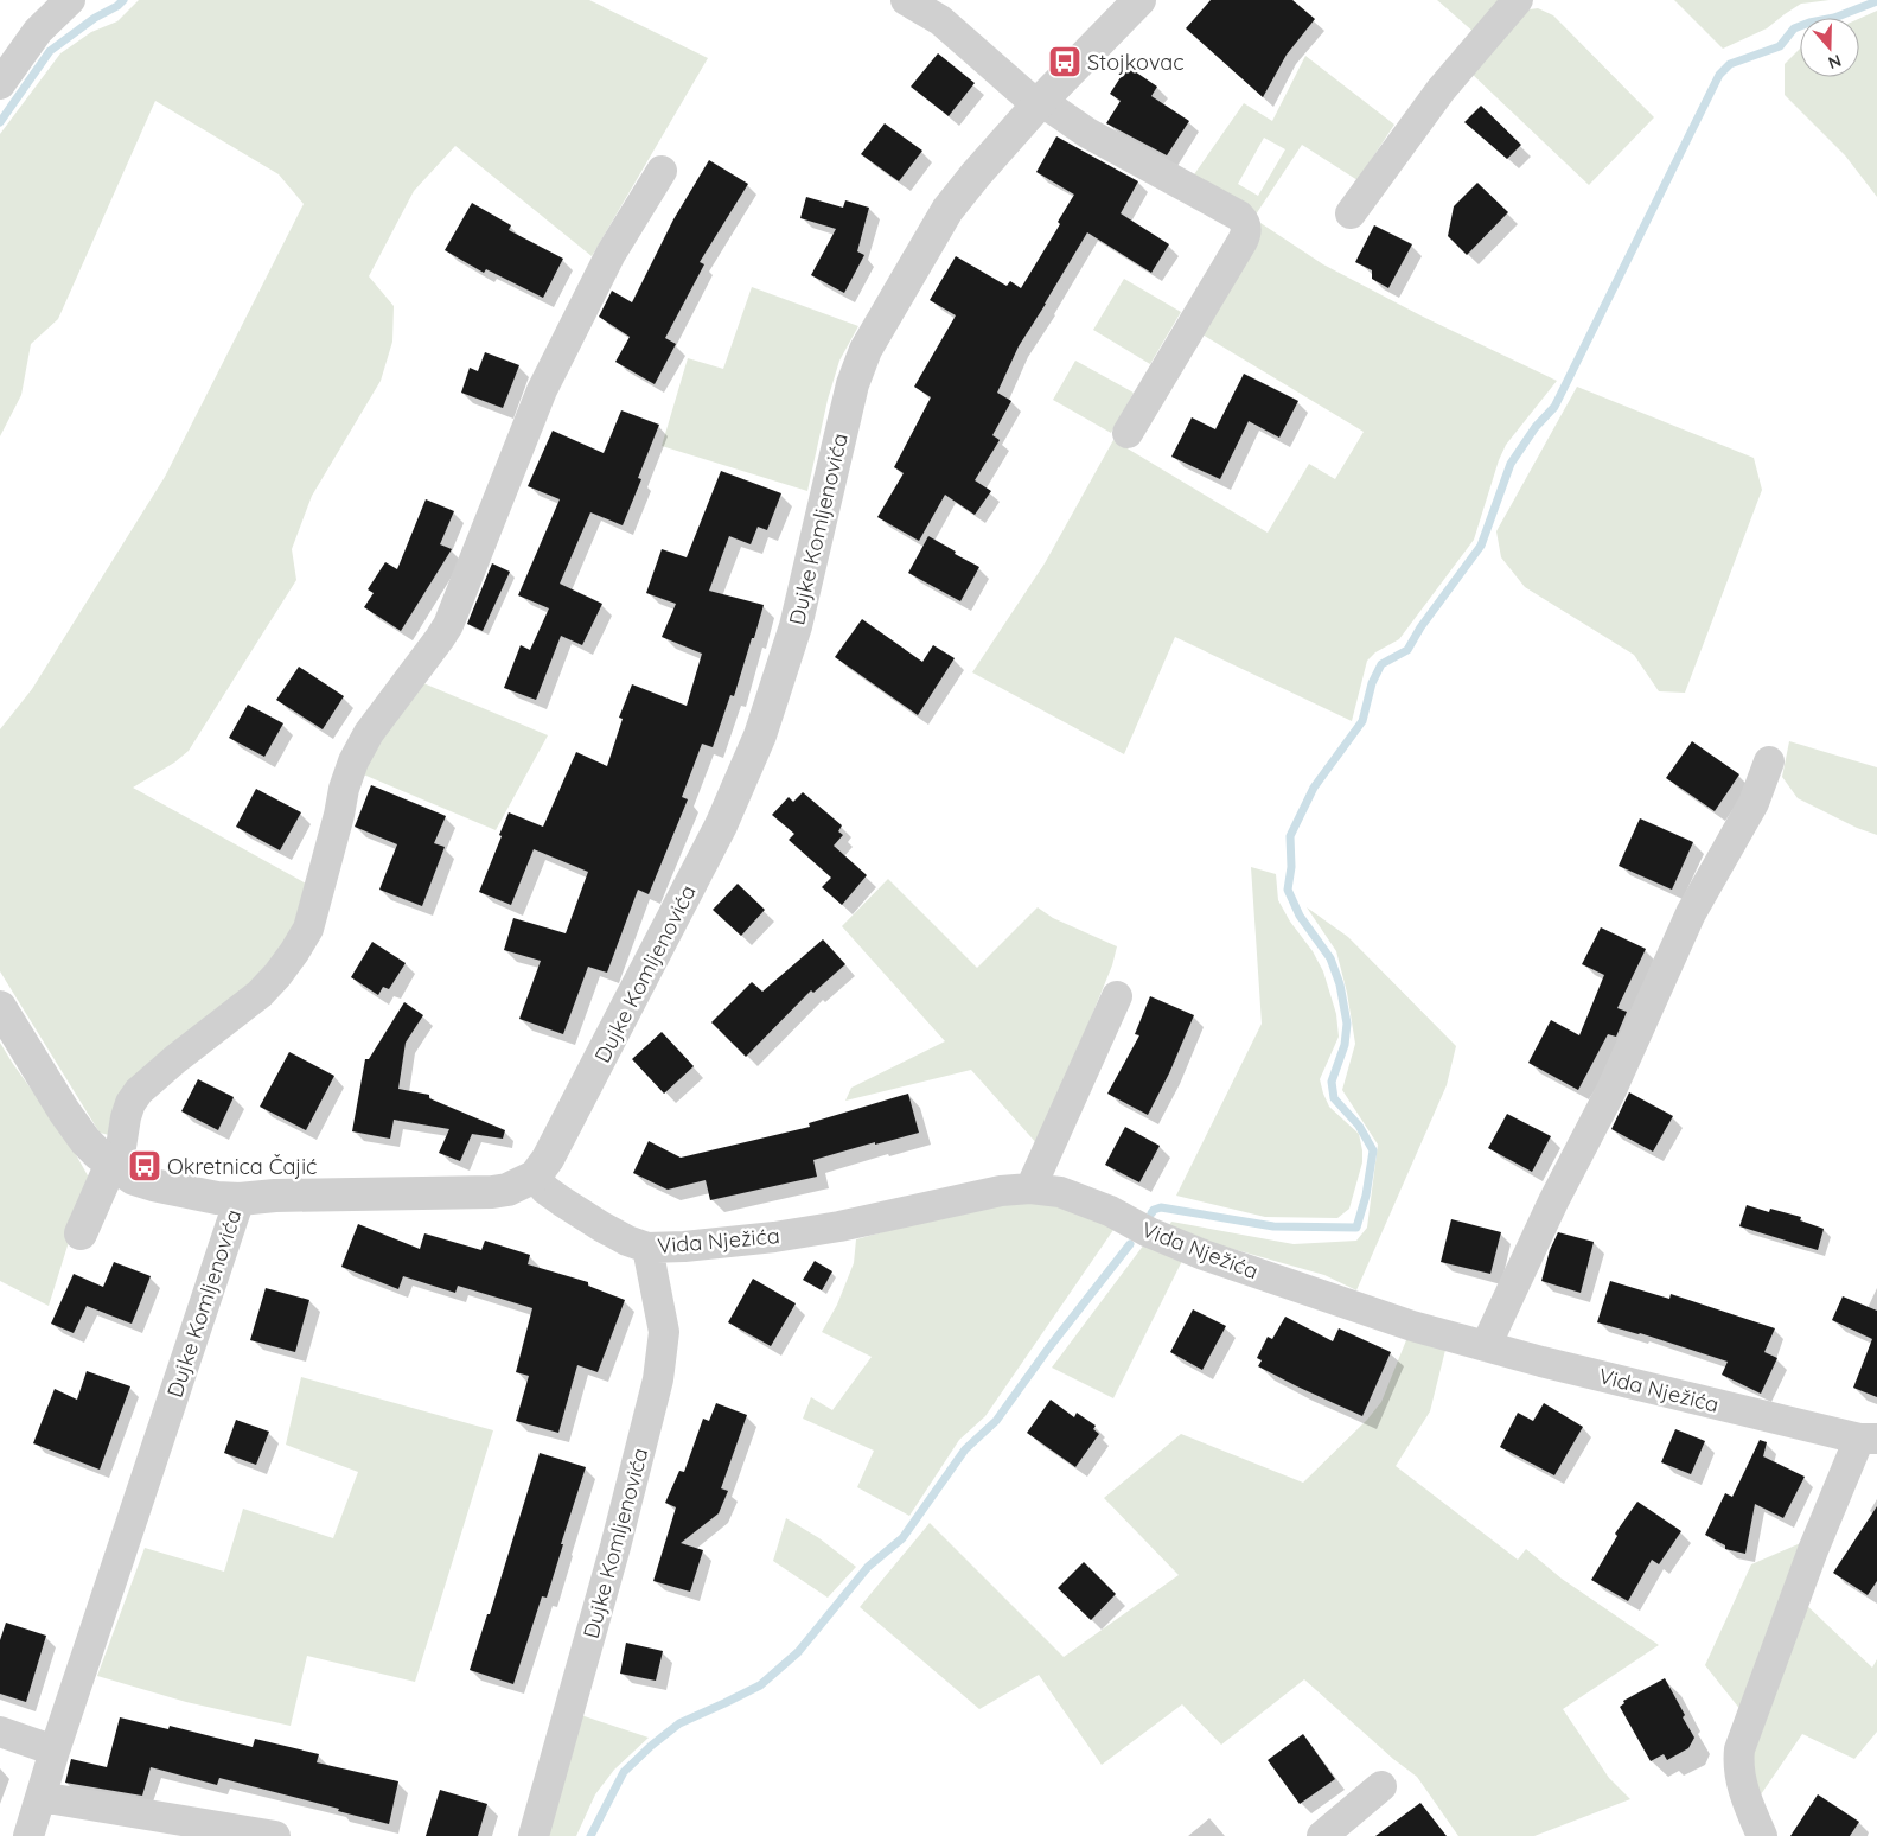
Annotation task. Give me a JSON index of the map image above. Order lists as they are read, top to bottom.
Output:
{
  "streets": {
    "street": ["Dujke Komljenovića", "Vida Nježića"]
  },
  "crossings": [
    ["Dujke Komljenovića", "Vida Nježića"]
  ],
  "places": {
    "bus stop": ["Stojkovac", "Okretnica Čajić"]
  },
  "north": "bottom"
}
